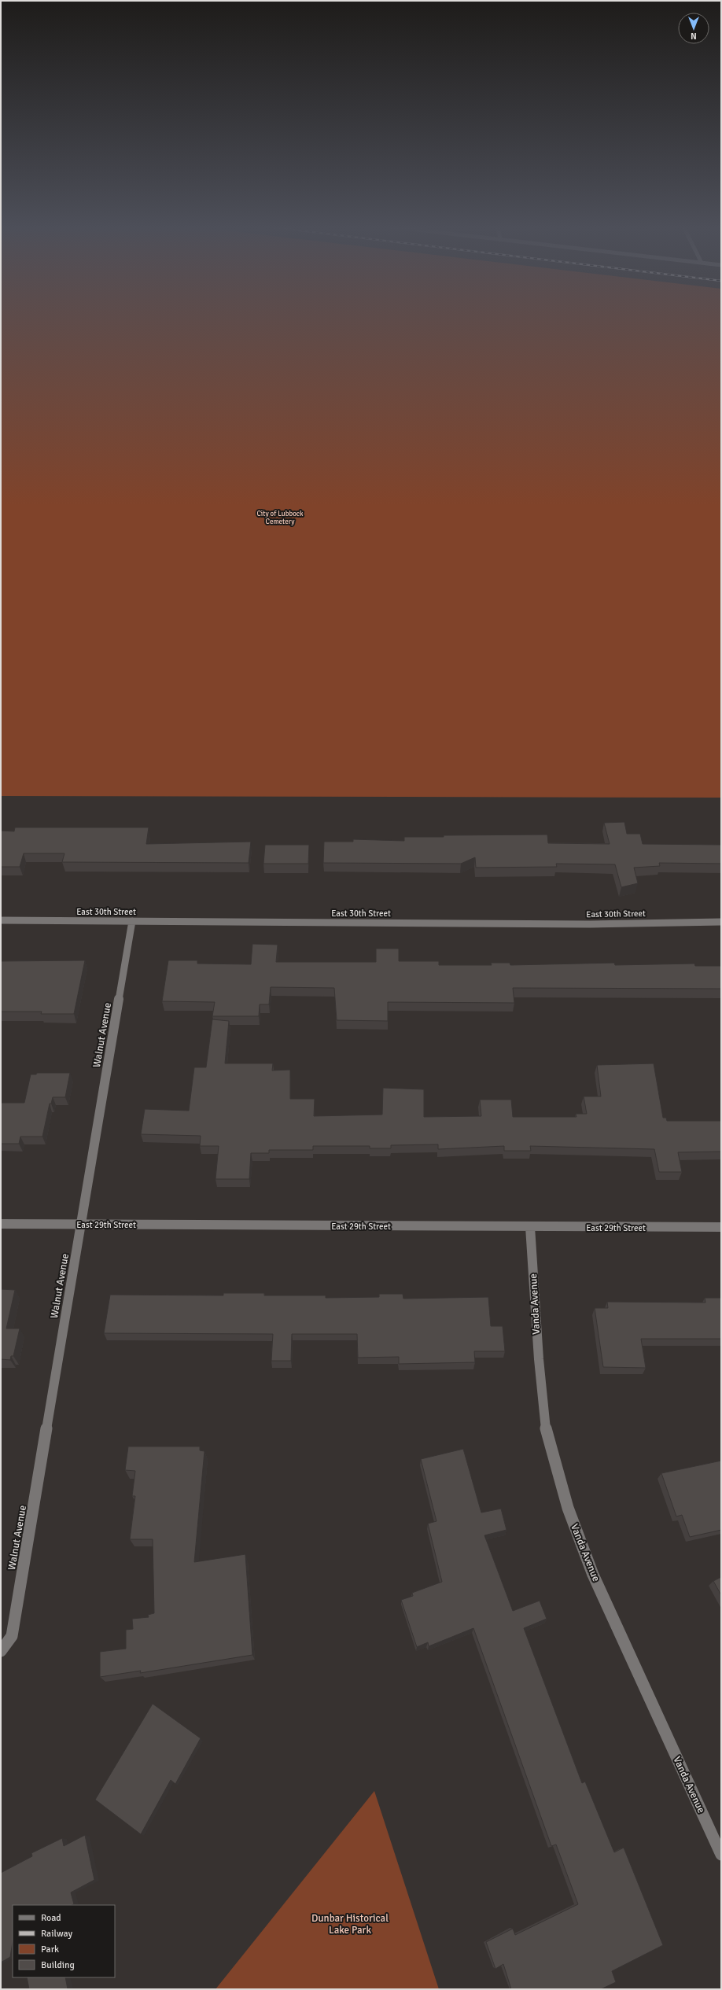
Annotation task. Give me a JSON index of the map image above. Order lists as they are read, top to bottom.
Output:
{
  "streets": {
    "street": [
      "East 30th Street",
      "Walnut Avenue",
      "East 29th Street",
      "Vanda Avenue"
    ]
  },
  "crossings": [
    ["East 30th Street", "Walnut Avenue"],
    ["Walnut Avenue", "East 29th Street"],
    ["East 29th Street", "Vanda Avenue"]
  ],
  "parks": ["City of Lubbock Cemetery", "Dunbar Historical Lake Park"],
  "legend": [
    "Road",
    "Railway",
    "Park",
    "Building"
  ],
  "north": "bottom"
}
